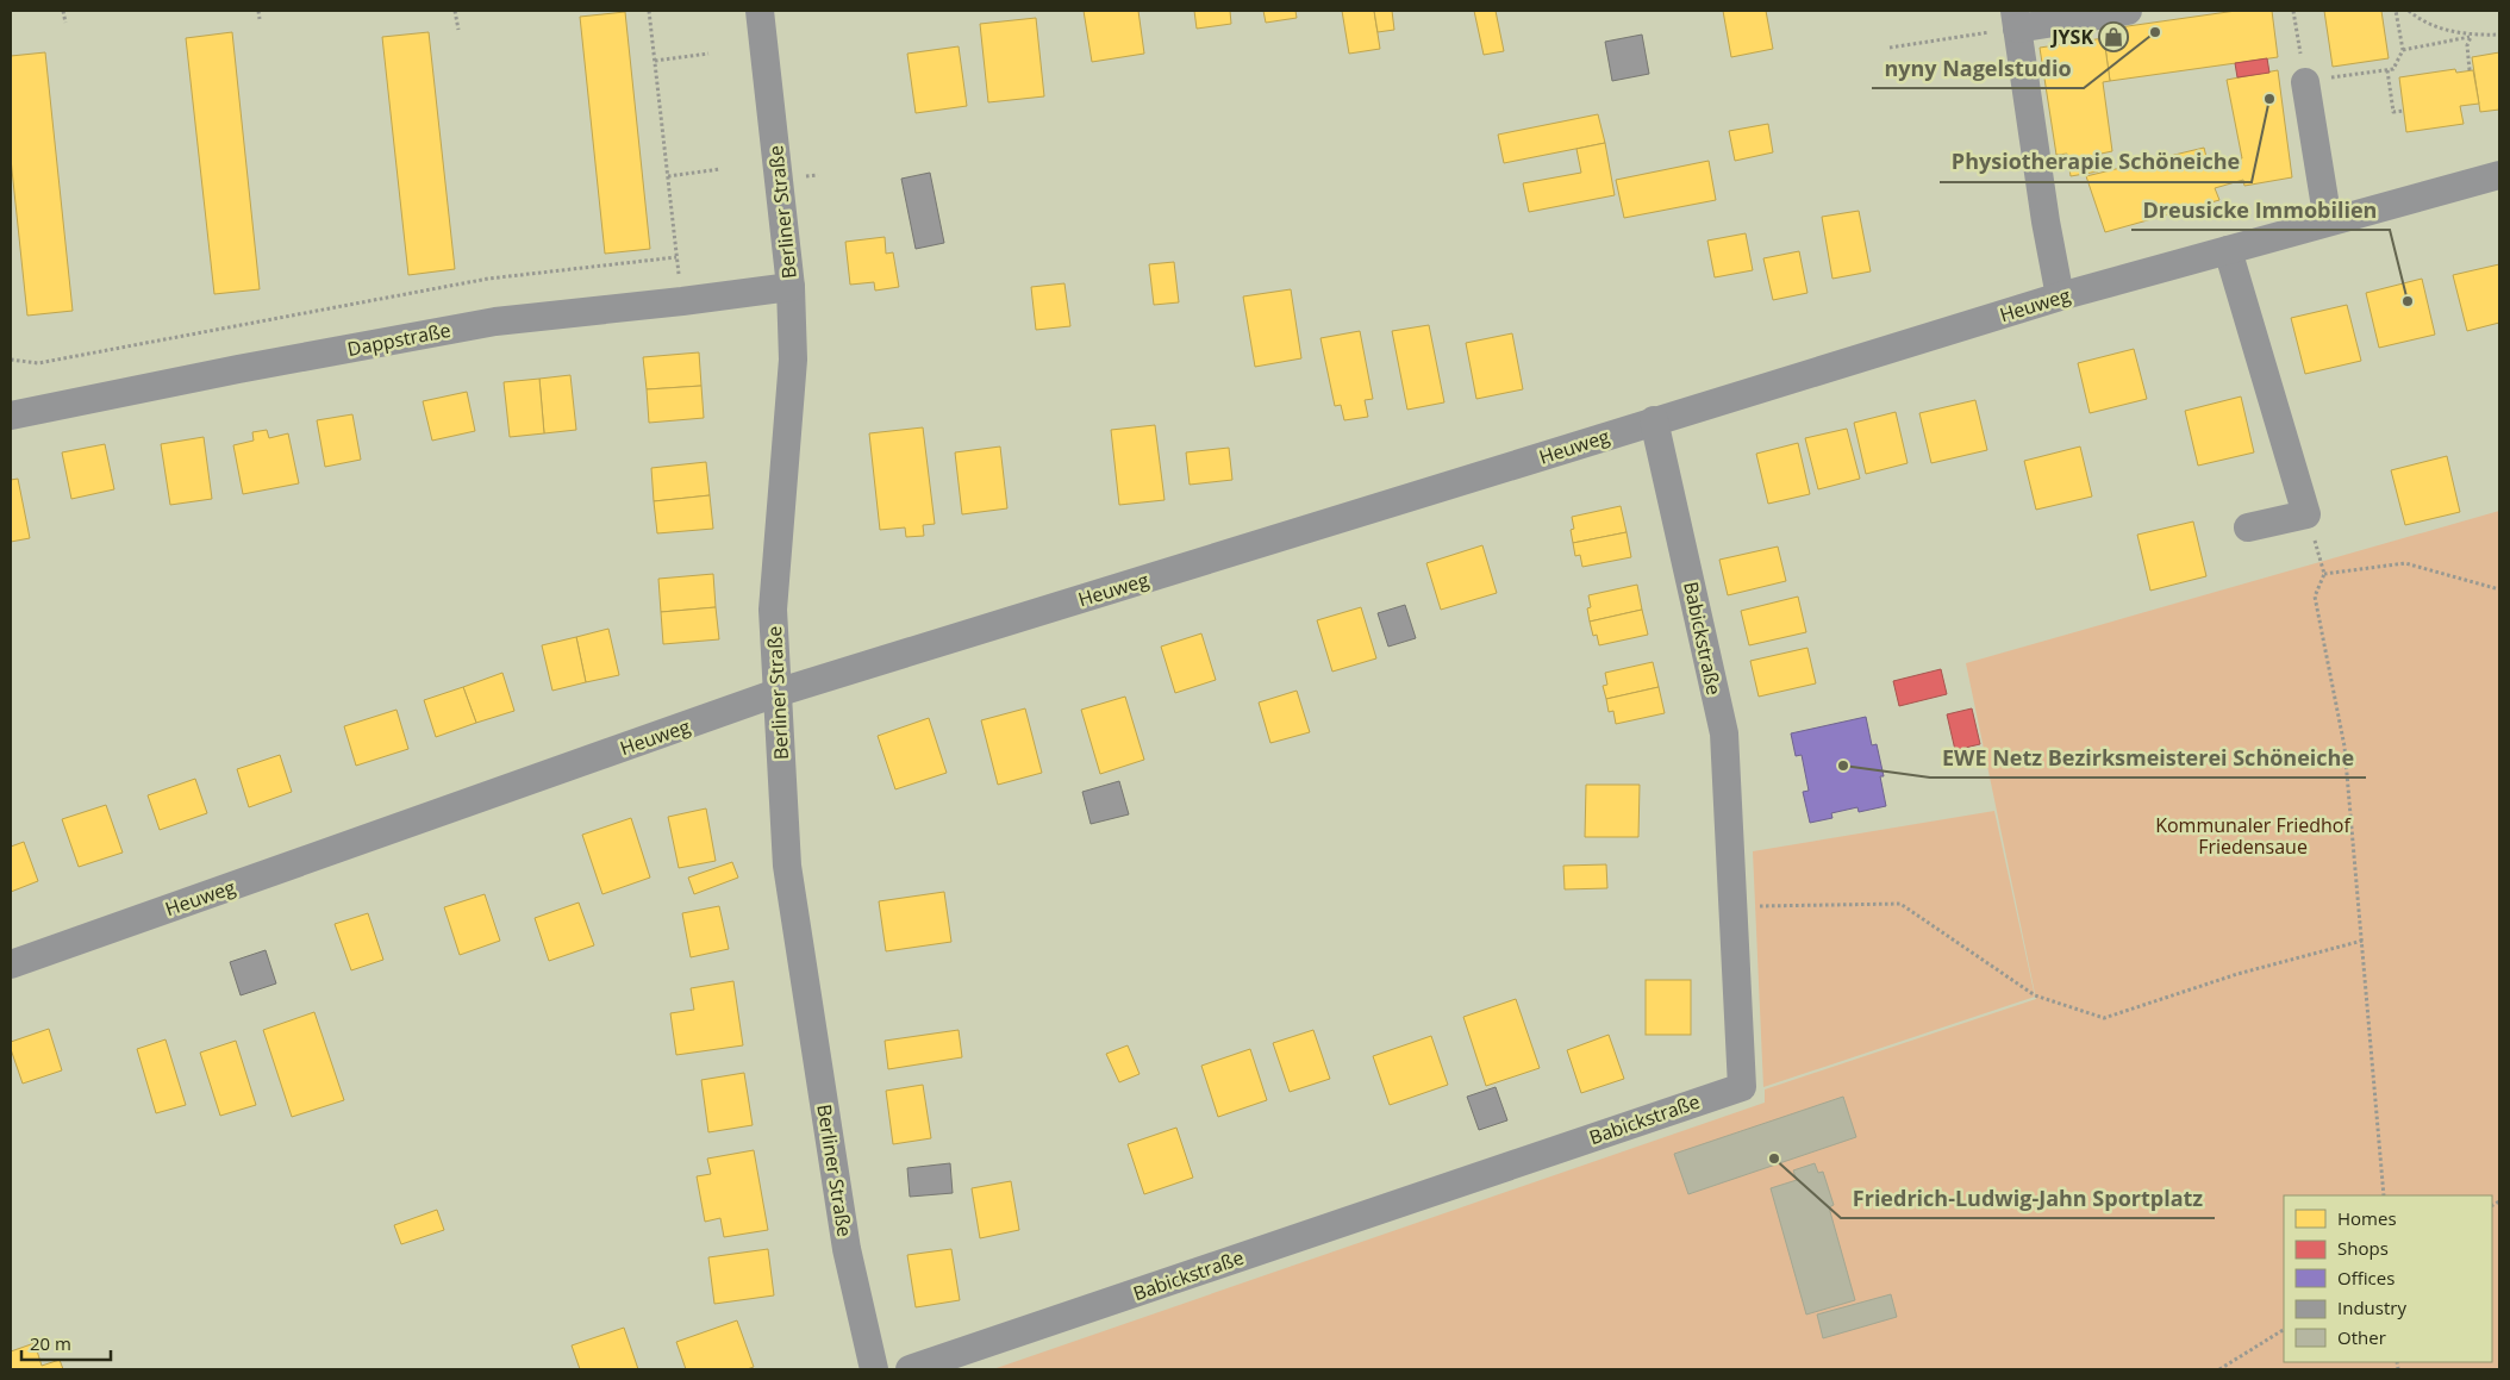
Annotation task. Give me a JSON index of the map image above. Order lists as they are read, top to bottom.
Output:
{
  "streets": {
    "street": [
      "Berliner Straße",
      "Heuweg",
      "Dappstraße",
      "Babickstraße"
    ]
  },
  "crossings": [
    ["Berliner Straße", "Heuweg"],
    ["Berliner Straße", "Dappstraße"],
    ["Heuweg", "Babickstraße"]
  ],
  "parks": ["Kommunaler Friedhof Friedensaue"],
  "places": {
    "other": [
      "nyny Nagelstudio",
      "Physiotherapie Schöneiche",
      "Dreusicke Immobilien",
      "EWE Netz Bezirksmeisterei Schöneiche",
      "Friedrich-Ludwig-Jahn Sportplatz"
    ],
    "shop": ["JYSK"]
  },
  "legend": [
    "Homes",
    "Shops",
    "Offices",
    "Industry",
    "Other"
  ],
  "scale_bar": "20 m"
}
